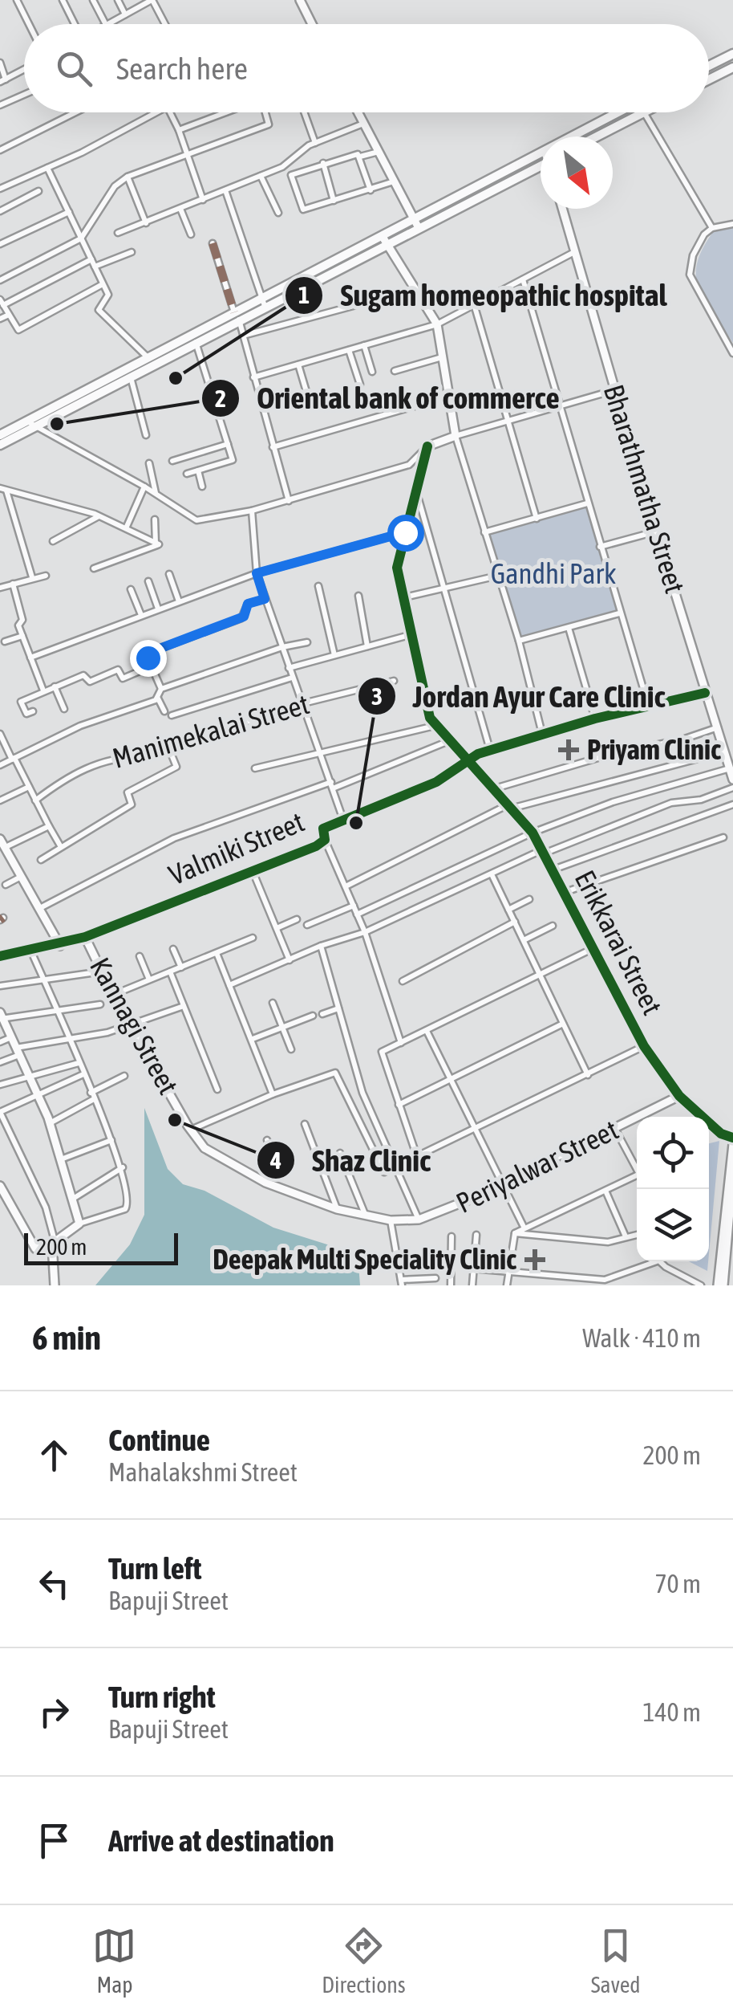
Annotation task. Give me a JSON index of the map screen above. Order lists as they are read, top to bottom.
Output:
{
  "streets": {
    "street": [
      "Bharathmatha Street",
      "Manimekalai Street",
      "Valmiki Street",
      "Erikkarai Street",
      "Kannagi Street",
      "Periyalwar Street"
    ]
  },
  "crossings": [
    ["Bharathmatha Street", "Valmiki Street"],
    ["Valmiki Street", "Erikkarai Street"],
    ["Valmiki Street", "Kannagi Street"],
    ["Erikkarai Street", "Periyalwar Street"],
    ["Kannagi Street", "Periyalwar Street"]
  ],
  "parks": ["Gandhi Park"],
  "places": {
    "other": [
      "Sugam homeopathic hospital",
      "Oriental bank of commerce",
      "Jordan Ayur Care Clinic",
      "Shaz Clinic"
    ],
    "health": ["Priyam Clinic", "Deepak Multi Speciality Clinic"]
  },
  "scale_bar": "200 m",
  "north": "bottom right",
  "page": {
    "search": "Search here",
    "scale": "200 m",
    "heading": ["6 min", "Walk · 410 m"],
    "list": [
      ["Continue", "Mahalakshmi Street", "200 m"],
      ["Turn left", "Bapuji Street", "70 m"],
      ["Turn right", "Bapuji Street", "140 m"],
      "Arrive at destination"
    ],
    "nav": ["Map", "Directions", "Saved"]
  }
}
